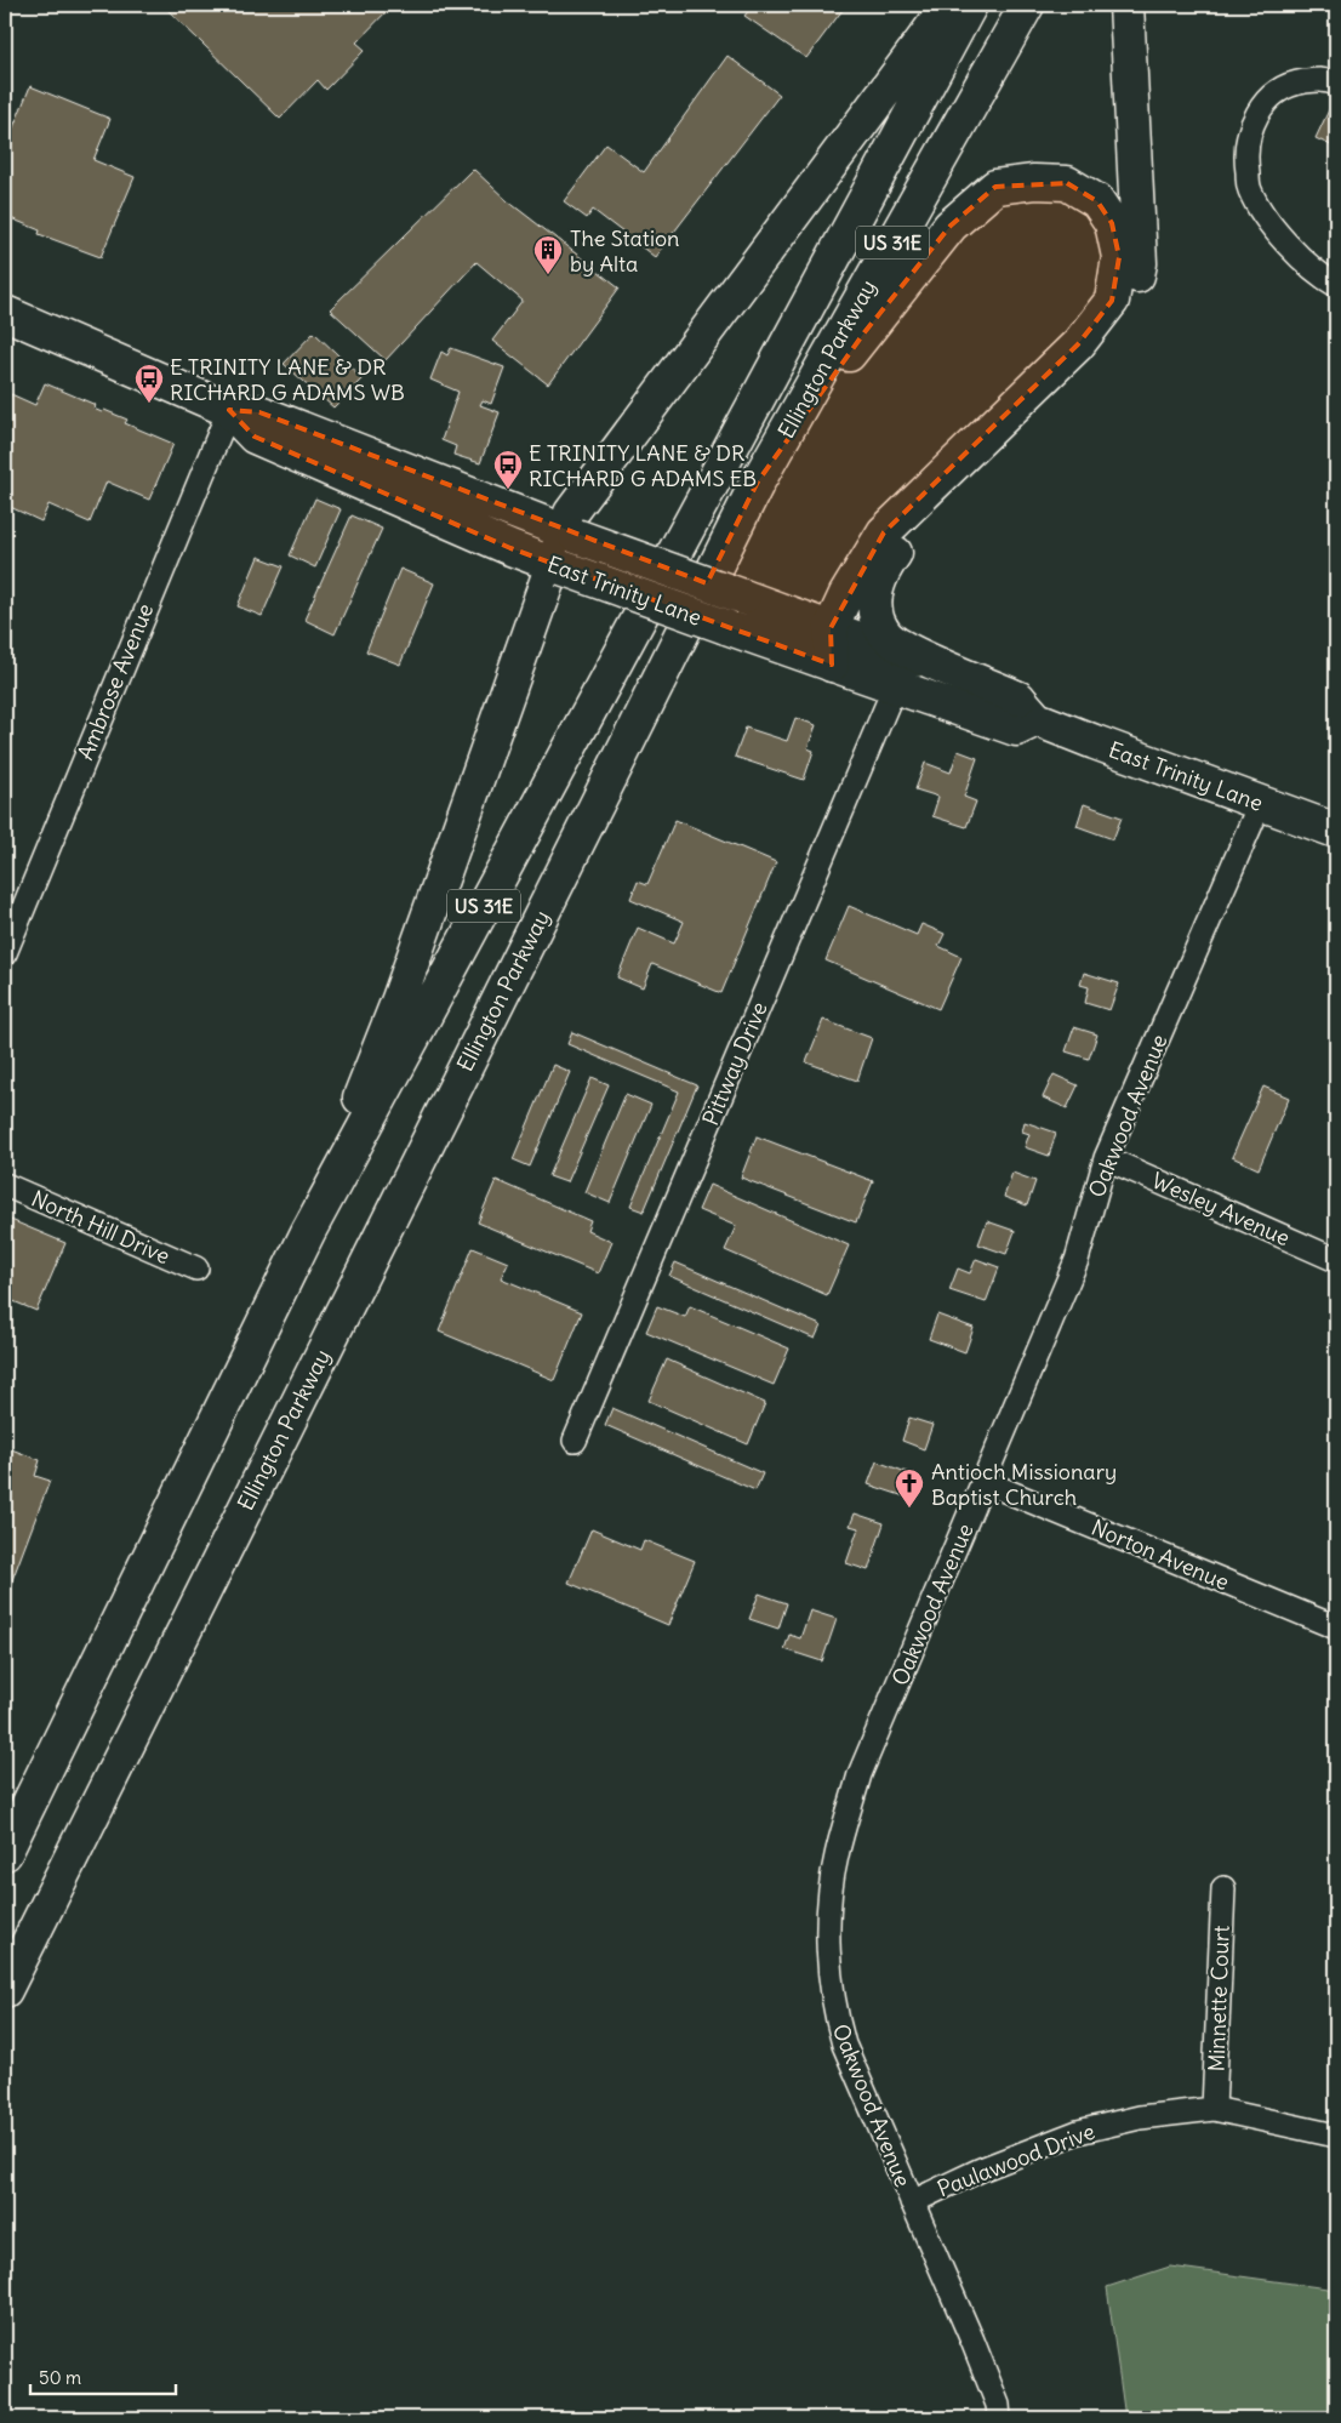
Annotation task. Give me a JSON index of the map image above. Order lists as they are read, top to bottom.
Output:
{
  "streets": {
    "main road": ["US 31E", "Ellington Parkway", "East Trinity Lane"],
    "street": [
      "Ambrose Avenue",
      "Pittway Drive",
      "Oakwood Avenue",
      "Wesley Avenue",
      "North Hill Drive",
      "Norton Avenue",
      "Minnette Court",
      "Paulawood Drive"
    ]
  },
  "crossings": [
    ["East Trinity Lane", "Ambrose Avenue"],
    ["East Trinity Lane", "Pittway Drive"],
    ["East Trinity Lane", "Oakwood Avenue"],
    ["Oakwood Avenue", "Wesley Avenue"],
    ["Oakwood Avenue", "Norton Avenue"],
    ["Oakwood Avenue", "Paulawood Drive"],
    ["Minnette Court", "Paulawood Drive"]
  ],
  "places": {
    "building": ["The Station by Alta"],
    "bus stop": ["E TRINITY LANE & DR RICHARD G ADAMS WB", "E TRINITY LANE & DR RICHARD G ADAMS EB"],
    "church": ["Antioch Missionary Baptist Church"]
  },
  "scale_bar": "50 m"
}
